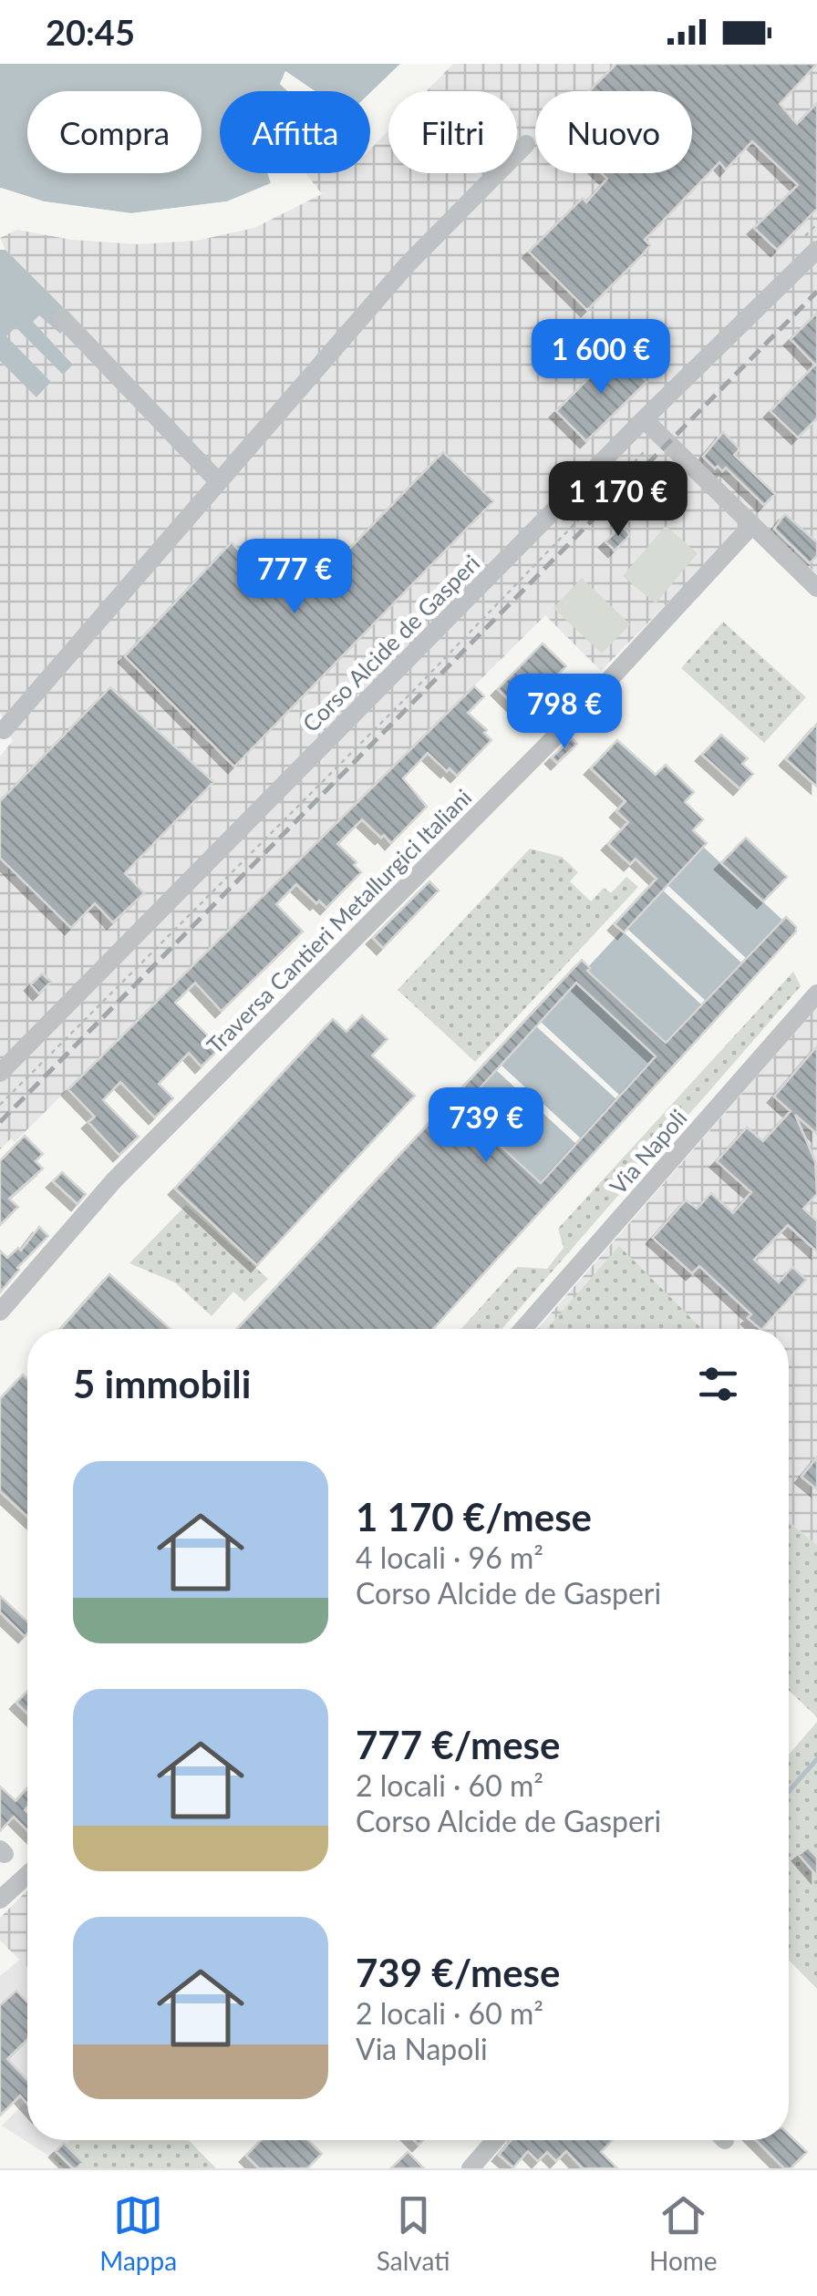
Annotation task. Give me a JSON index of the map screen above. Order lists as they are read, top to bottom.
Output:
{
  "streets": {
    "street": ["Corso Alcide de Gasperi", "Traversa Cantieri Metallurgici Italiani", "Via Napoli"]
  },
  "page": {
    "status": "20:45",
    "chip": [
      "Compra",
      "Affitta",
      "Filtri",
      "Nuovo"
    ],
    "price": [
      "1 600 €",
      "1 170 €",
      "777 €",
      "798 €",
      "739 €"
    ],
    "heading": "5 immobili",
    "list": [
      {
        "name": "1 170 €/mese",
        "note": "4 locali · 96 m² · Corso Alcide de Gasperi"
      },
      {
        "name": "777 €/mese",
        "note": "2 locali · 60 m² · Corso Alcide de Gasperi"
      },
      {
        "name": "739 €/mese",
        "note": "2 locali · 60 m² · Via Napoli"
      }
    ],
    "tabs": ["Mappa", "Salvati", "Home"]
  }
}
